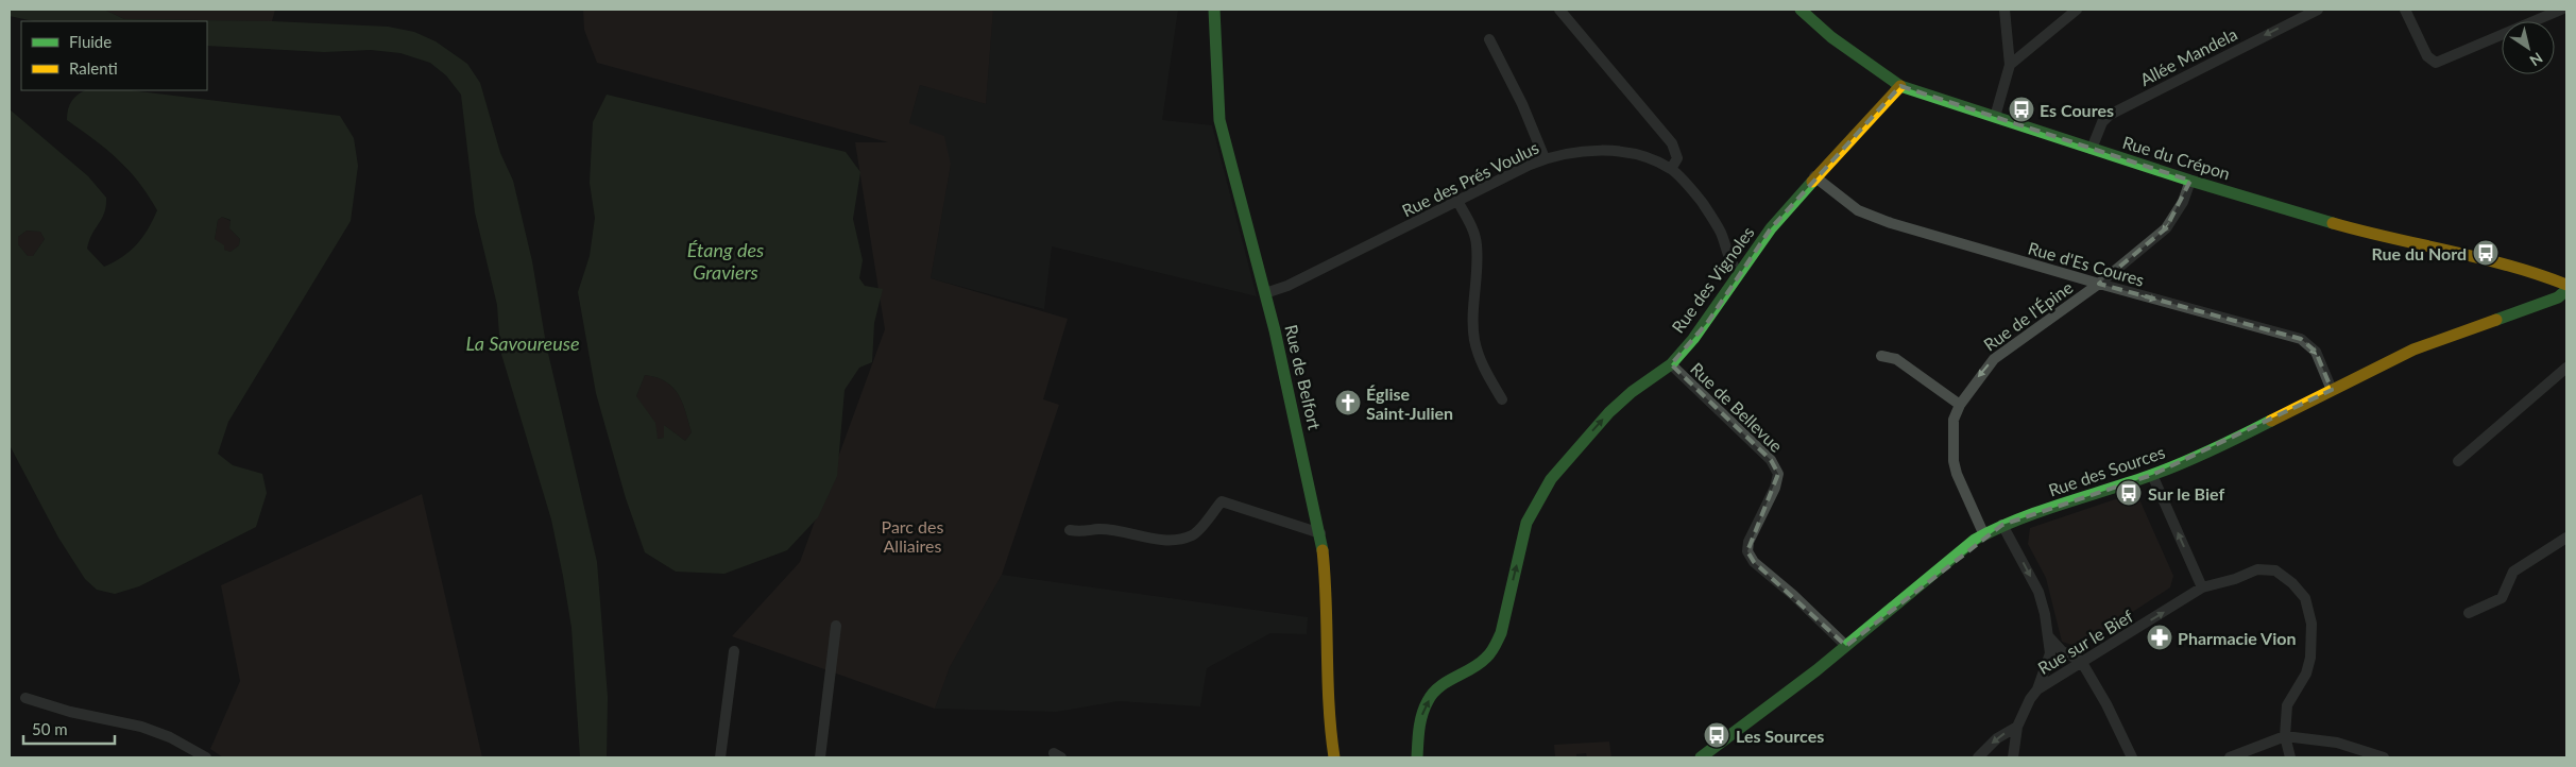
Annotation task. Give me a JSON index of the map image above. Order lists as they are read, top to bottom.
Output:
{
  "streets": {
    "street": [
      "Allée Mandela",
      "Rue du Crépon",
      "Rue des Prés Voulus",
      "Rue d'Es Coures",
      "Rue des Vignoles",
      "Rue de l'Épine",
      "Rue de Belfort",
      "Rue de Bellevue",
      "Rue des Sources",
      "Rue sur le Bief"
    ]
  },
  "crossings": [
    ["Allée Mandela", "Rue du Crépon"],
    ["Rue du Crépon", "Rue des Vignoles"],
    ["Rue du Crépon", "Rue de l'Épine"],
    ["Rue des Prés Voulus", "Rue des Vignoles"],
    ["Rue des Prés Voulus", "Rue de Belfort"],
    ["Rue d'Es Coures", "Rue des Vignoles"],
    ["Rue d'Es Coures", "Rue de l'Épine"],
    ["Rue d'Es Coures", "Rue des Sources"],
    ["Rue des Vignoles", "Rue de Bellevue"],
    ["Rue de l'Épine", "Rue des Sources"],
    ["Rue de Bellevue", "Rue des Sources"]
  ],
  "one_way": [
    "Allée Mandela",
    "Rue d'Es Coures",
    "Rue des Vignoles",
    "Rue de l'Épine"
  ],
  "water": ["Étang des Graviers", "La Savoureuse"],
  "parks": ["Parc des Alliaires"],
  "places": {
    "bus stop": [
      "Es Coures",
      "Rue du Nord",
      "Sur le Bief",
      "Les Sources"
    ],
    "church": ["Église Saint-Julien"],
    "pharmacy": ["Pharmacie Vion"]
  },
  "legend": ["Fluide", "Ralenti"],
  "scale_bar": "50 m",
  "north": "bottom right"
}
